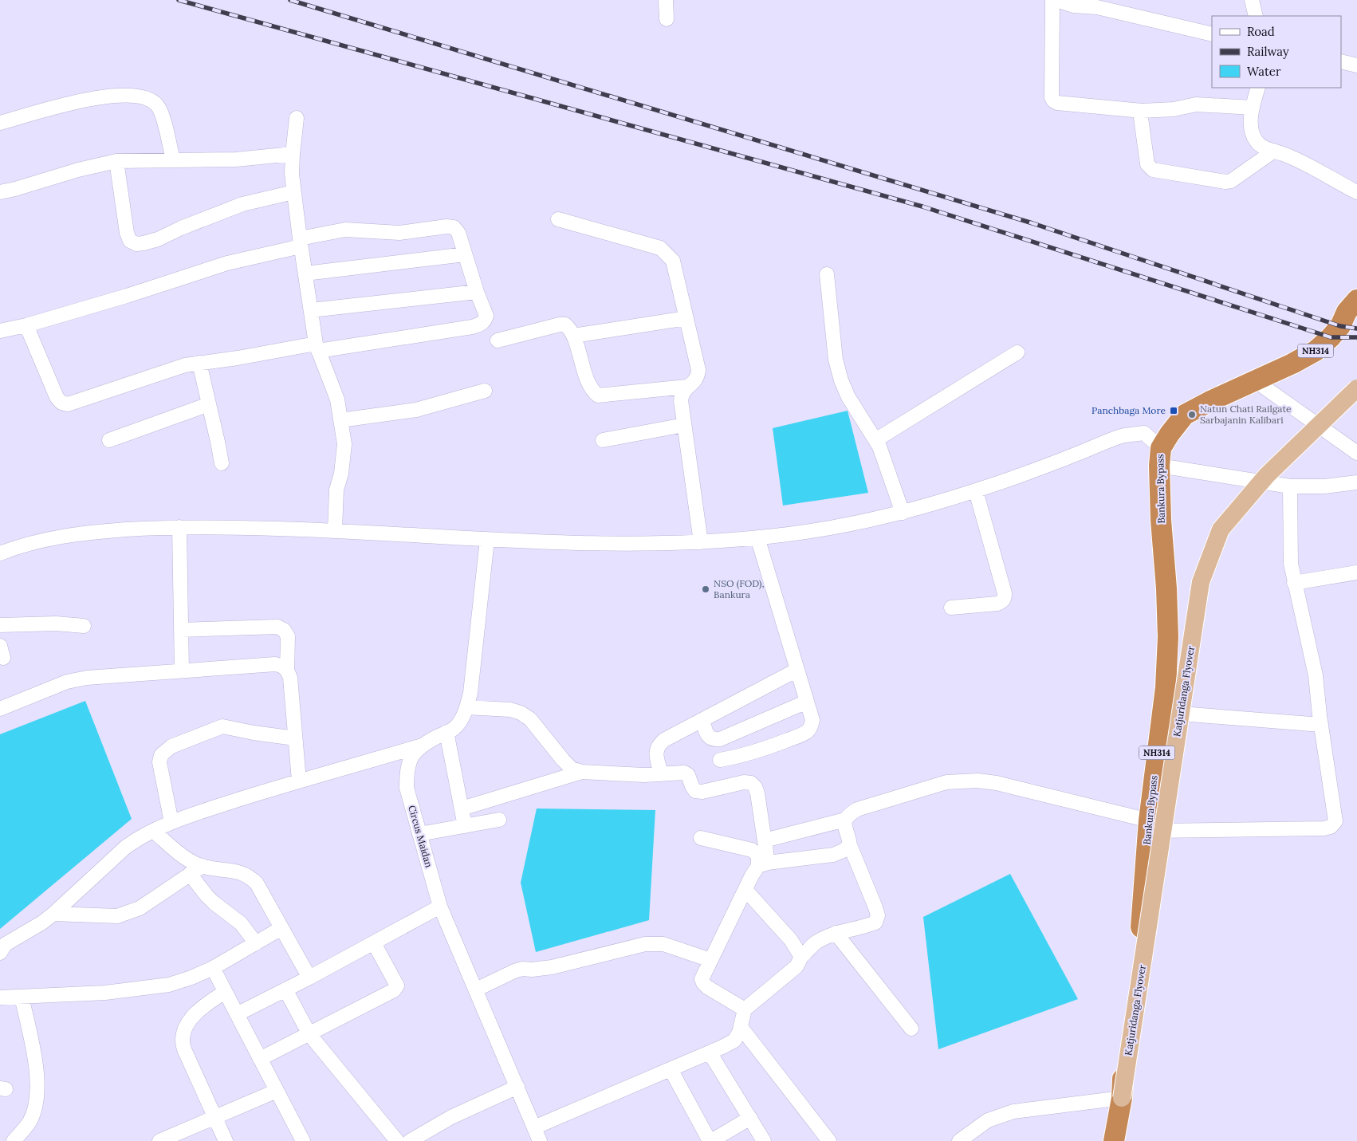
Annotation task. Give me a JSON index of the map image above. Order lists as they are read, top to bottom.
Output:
{
  "streets": {
    "highway": ["NH314", "Bankura Bypass"],
    "main road": ["Katjuridanga Flyover"],
    "street": ["Circus Maidan"]
  },
  "crossings": [
    ["NH314", "Bankura Bypass"],
    ["Bankura Bypass", "Katjuridanga Flyover"]
  ],
  "places": {
    "transit": ["Panchbaga More"],
    "other": ["Natun Chati Railgate Sarbajanin Kalibari", "NSO (FOD), Bankura"]
  },
  "legend": ["Road", "Railway", "Water"]
}
